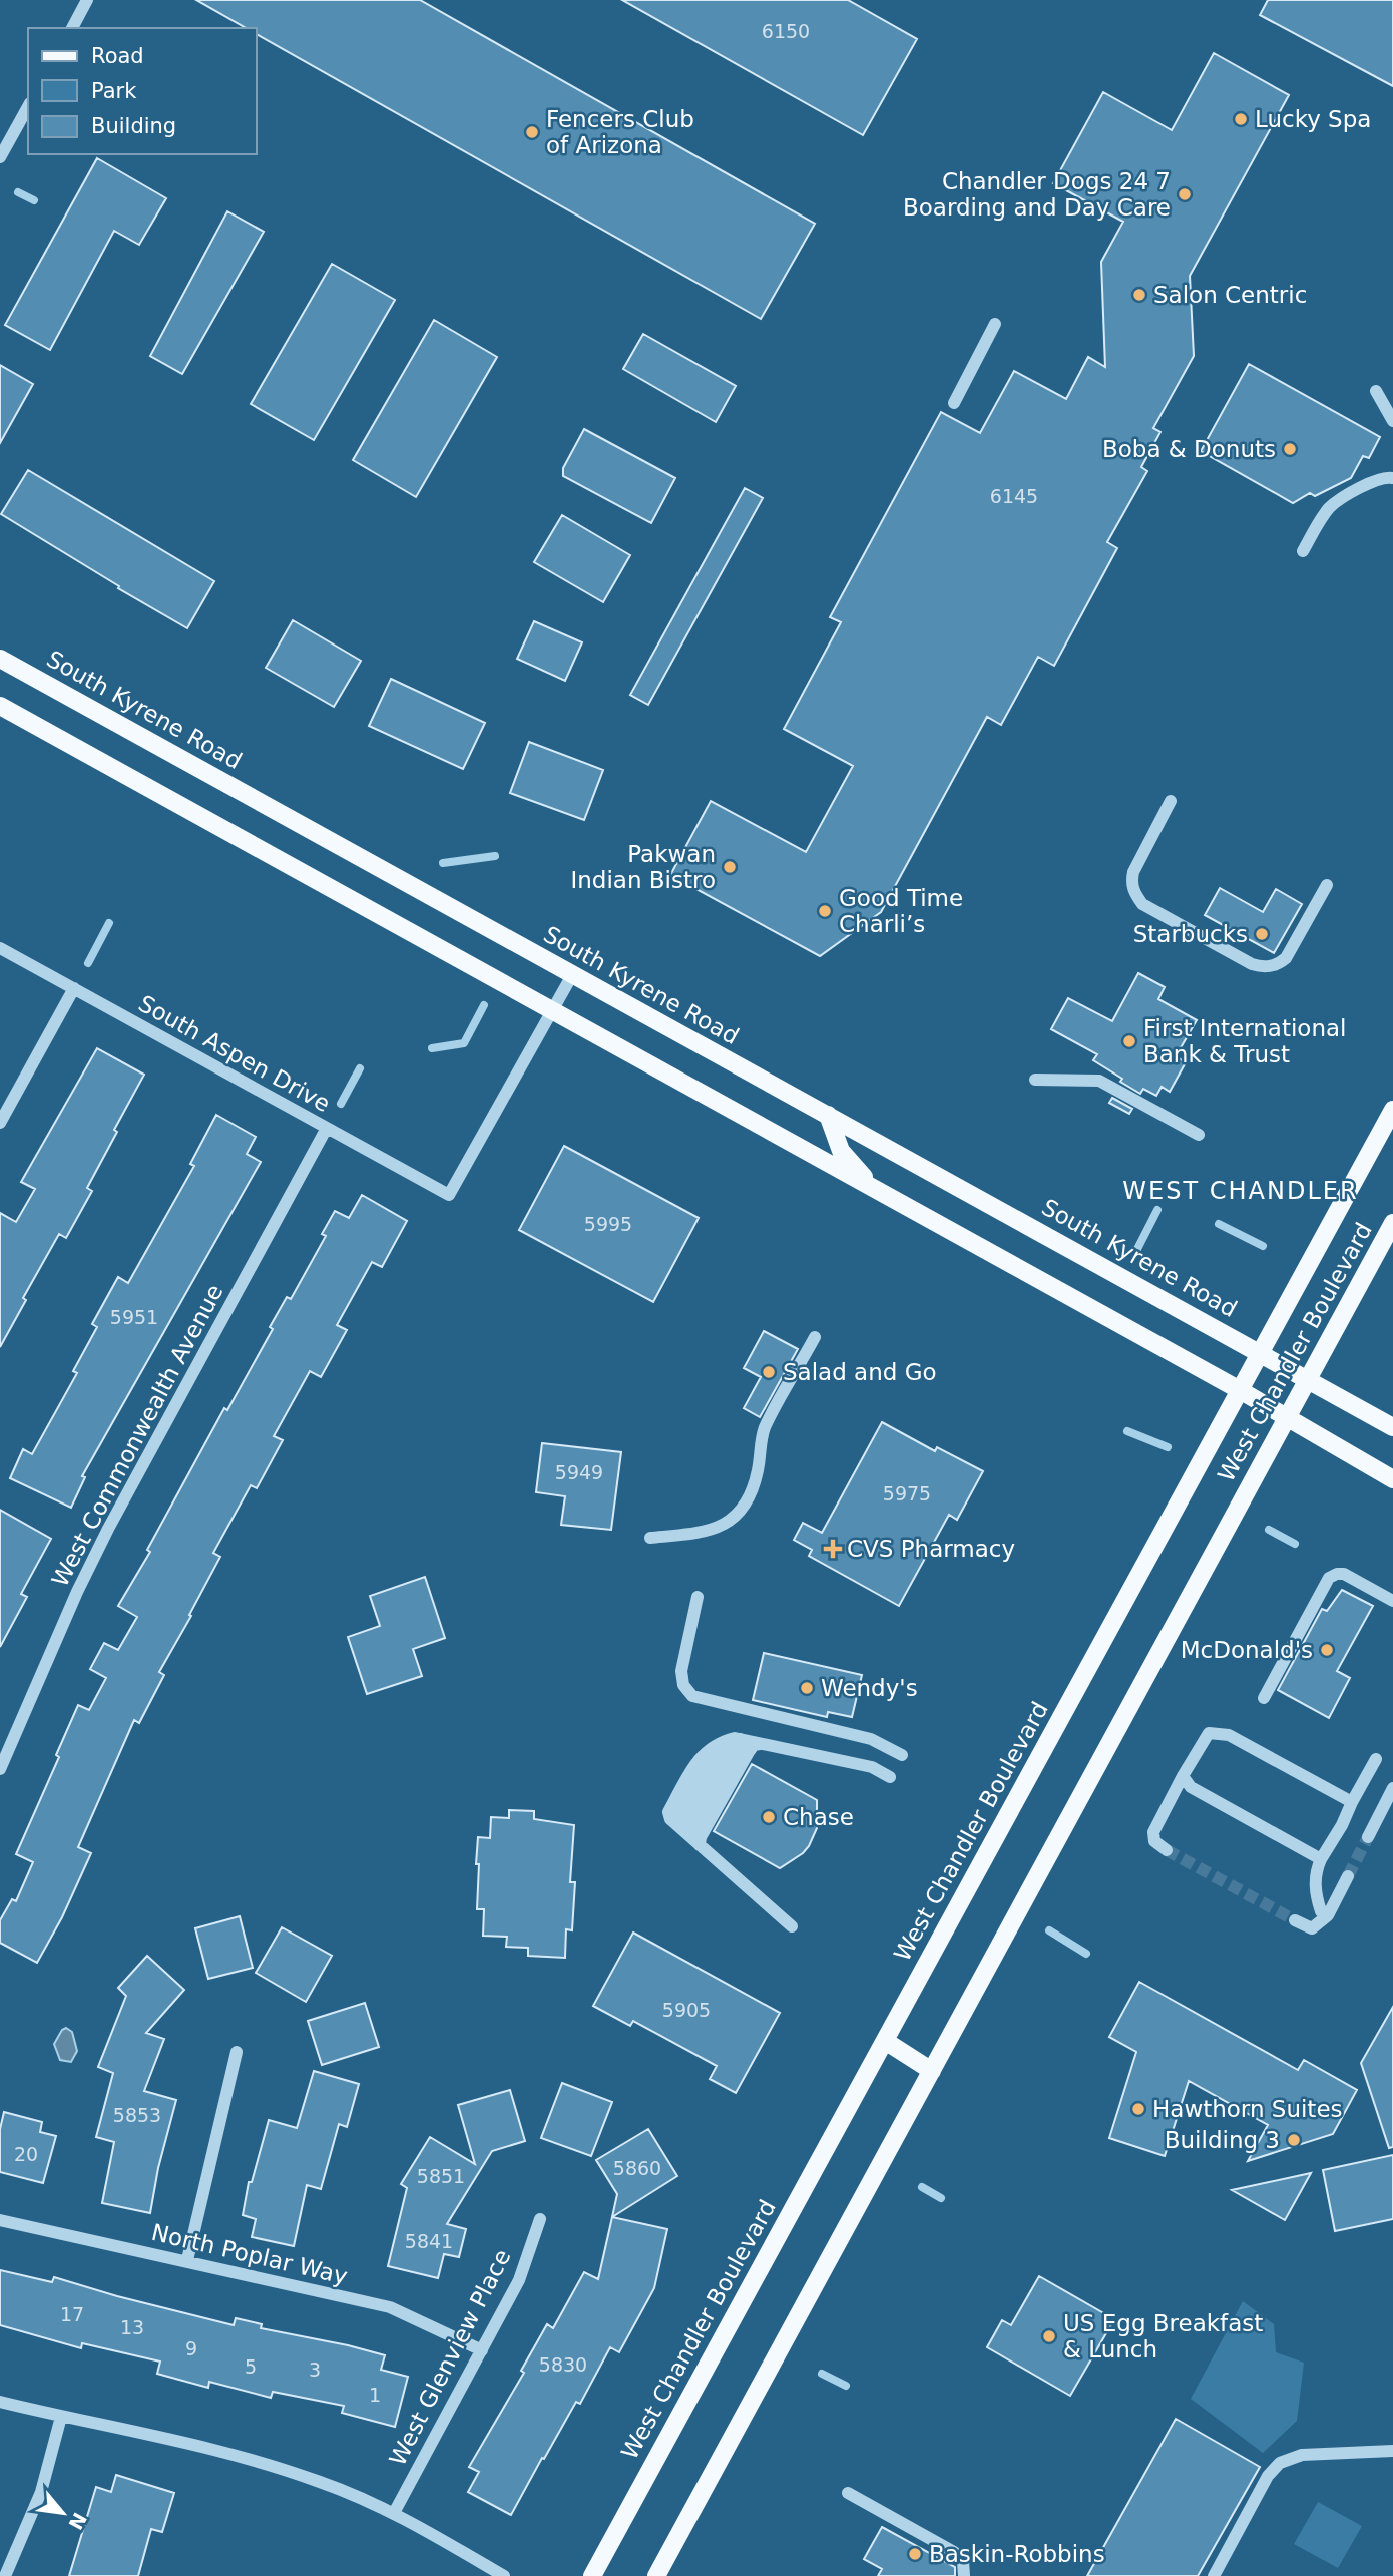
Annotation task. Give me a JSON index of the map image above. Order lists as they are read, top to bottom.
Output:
{
  "streets": {
    "main road": ["South Kyrene Road", "West Chandler Boulevard"],
    "street": [
      "South Aspen Drive",
      "West Commonwealth Avenue",
      "North Poplar Way",
      "West Glenview Place"
    ]
  },
  "crossings": [
    ["South Kyrene Road", "West Chandler Boulevard"],
    ["South Aspen Drive", "West Commonwealth Avenue"],
    ["North Poplar Way", "West Glenview Place"]
  ],
  "districts": ["WEST CHANDLER"],
  "places": {
    "other": [
      "Lucky Spa",
      "Fencers Club of Arizona",
      "Chandler Dogs 24 7 Boarding and Day Care",
      "Salon Centric",
      "Boba & Donuts",
      "Pakwan Indian Bistro",
      "Good Time Charli’s",
      "Starbucks",
      "First International Bank & Trust",
      "Salad and Go",
      "McDonald's",
      "Wendy's",
      "Chase",
      "Hawthorn Suites",
      "Building 3",
      "US Egg Breakfast & Lunch",
      "Baskin-Robbins"
    ],
    "health": ["CVS Pharmacy"]
  },
  "house_numbers": [
    "6150",
    "6145",
    "5995",
    "5951",
    "5949",
    "5975",
    "5905",
    "5853",
    "20",
    "5860",
    "5851",
    "5841",
    "17",
    "13",
    "9",
    "5830",
    "5",
    "3",
    "1"
  ],
  "legend": ["Road", "Park", "Building"],
  "north": "bottom right"
}
